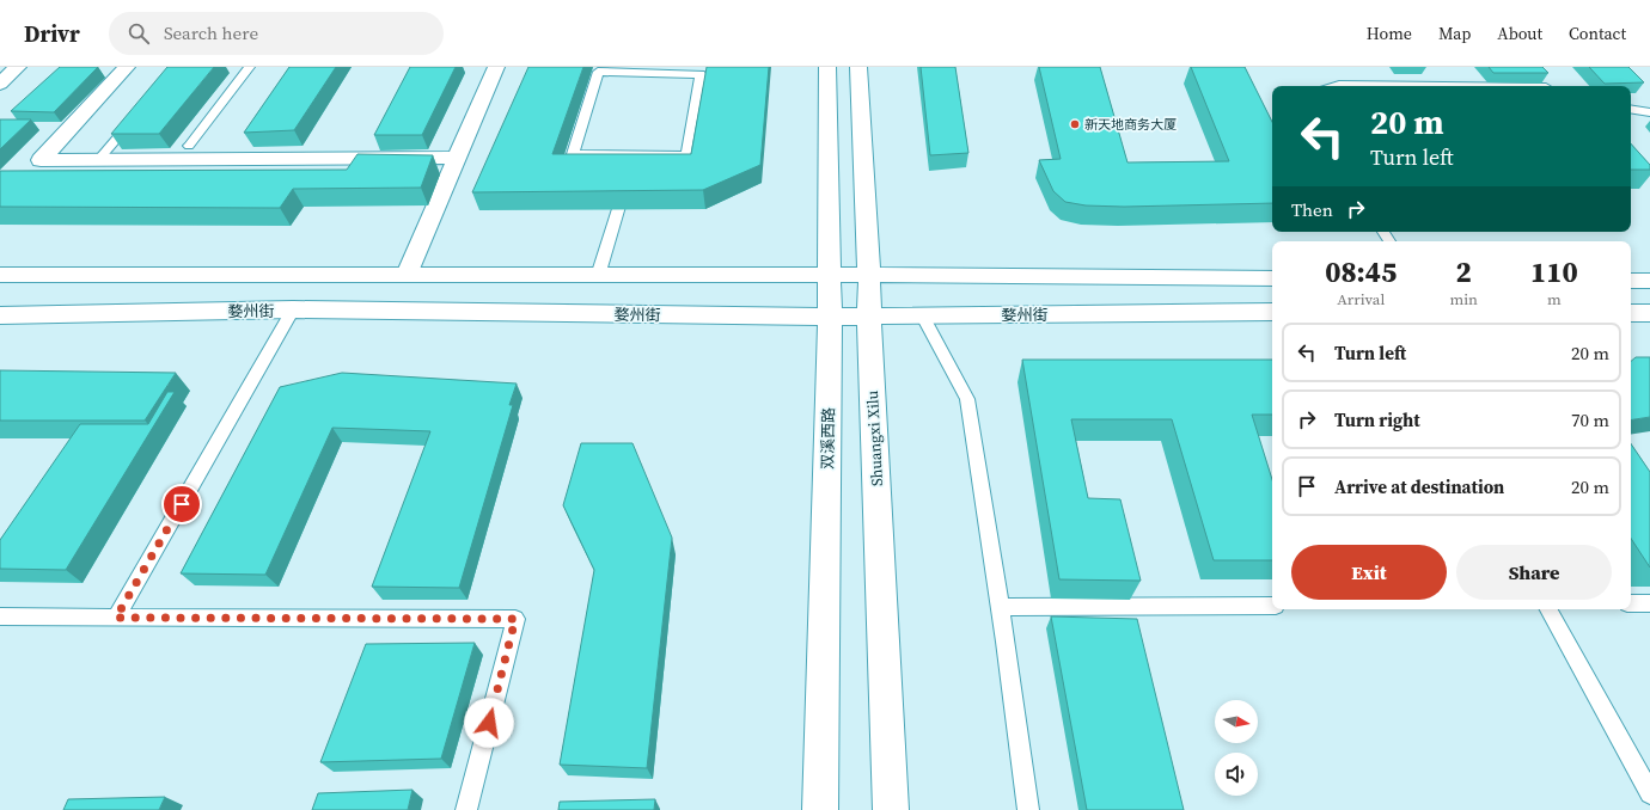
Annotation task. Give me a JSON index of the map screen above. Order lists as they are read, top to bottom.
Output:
{
  "streets": {
    "main road": ["婺州街", "双溪西路", "Shuangxi Xilu"]
  },
  "crossings": [
    ["婺州街", "双溪西路"],
    ["婺州街", "Shuangxi Xilu"]
  ],
  "places": ["新天地商务大厦"],
  "north": "right",
  "page": {
    "header": "Drivr",
    "search": "Search here",
    "nav": [
      "Home",
      "Map",
      "About",
      "Contact"
    ],
    "turn": ["20 m", "Turn left"],
    "then": "Then",
    "eta": [
      "08:45",
      "Arrival",
      "2",
      "min",
      "110",
      "m"
    ],
    "list": [
      {
        "name": "Turn left",
        "value": "20 m"
      },
      {
        "name": "Turn right",
        "value": "70 m"
      },
      {
        "name": "Arrive at destination",
        "value": "20 m"
      }
    ],
    "buttons": ["Exit", "Share"]
  }
}
